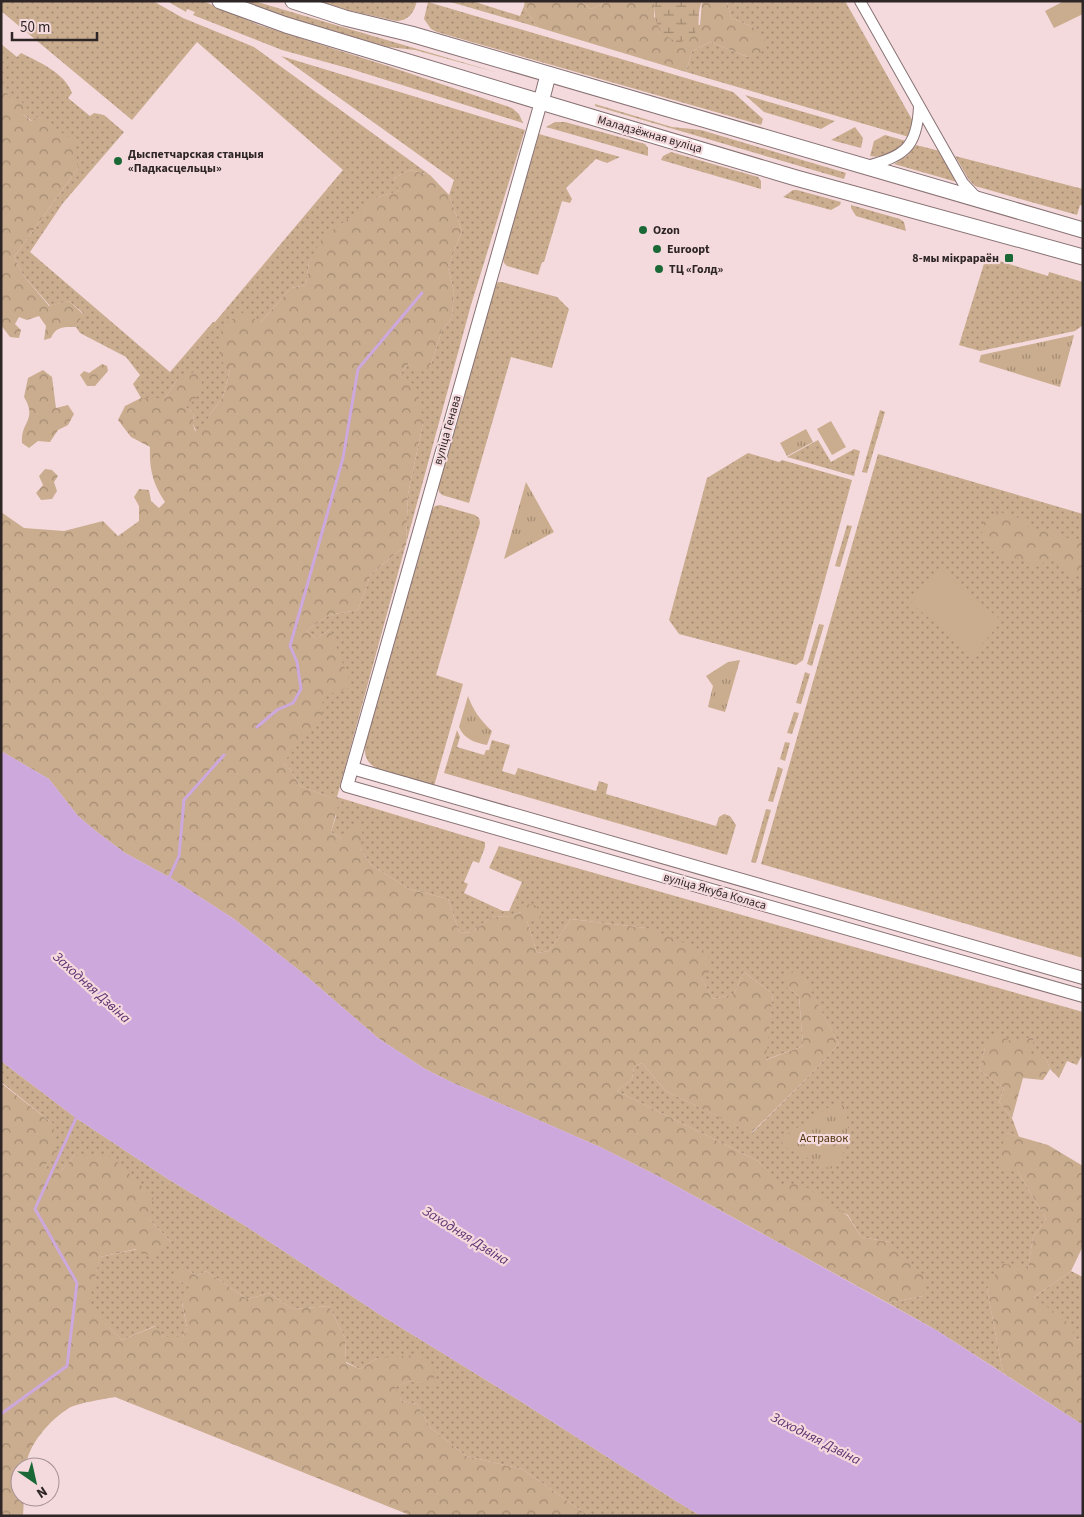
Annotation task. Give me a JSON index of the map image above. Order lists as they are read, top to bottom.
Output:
{
  "streets": {
    "main road": ["Маладзёжная вуліца", "вуліца Генава"],
    "street": ["вуліца Якуба Коласа"]
  },
  "crossings": [
    ["Маладзёжная вуліца", "вуліца Генава"],
    ["вуліца Генава", "вуліца Якуба Коласа"]
  ],
  "water": ["Заходняя Дзвіна"],
  "parks": ["Астравок"],
  "places": {
    "other": [
      "Дыспетчарская станцыя «Падкасцельцы»",
      "Ozon",
      "Euroopt",
      "ТЦ «Голд»"
    ],
    "transit": ["8-мы мікрараён"]
  },
  "scale_bar": "50 m",
  "north": "bottom right"
}
